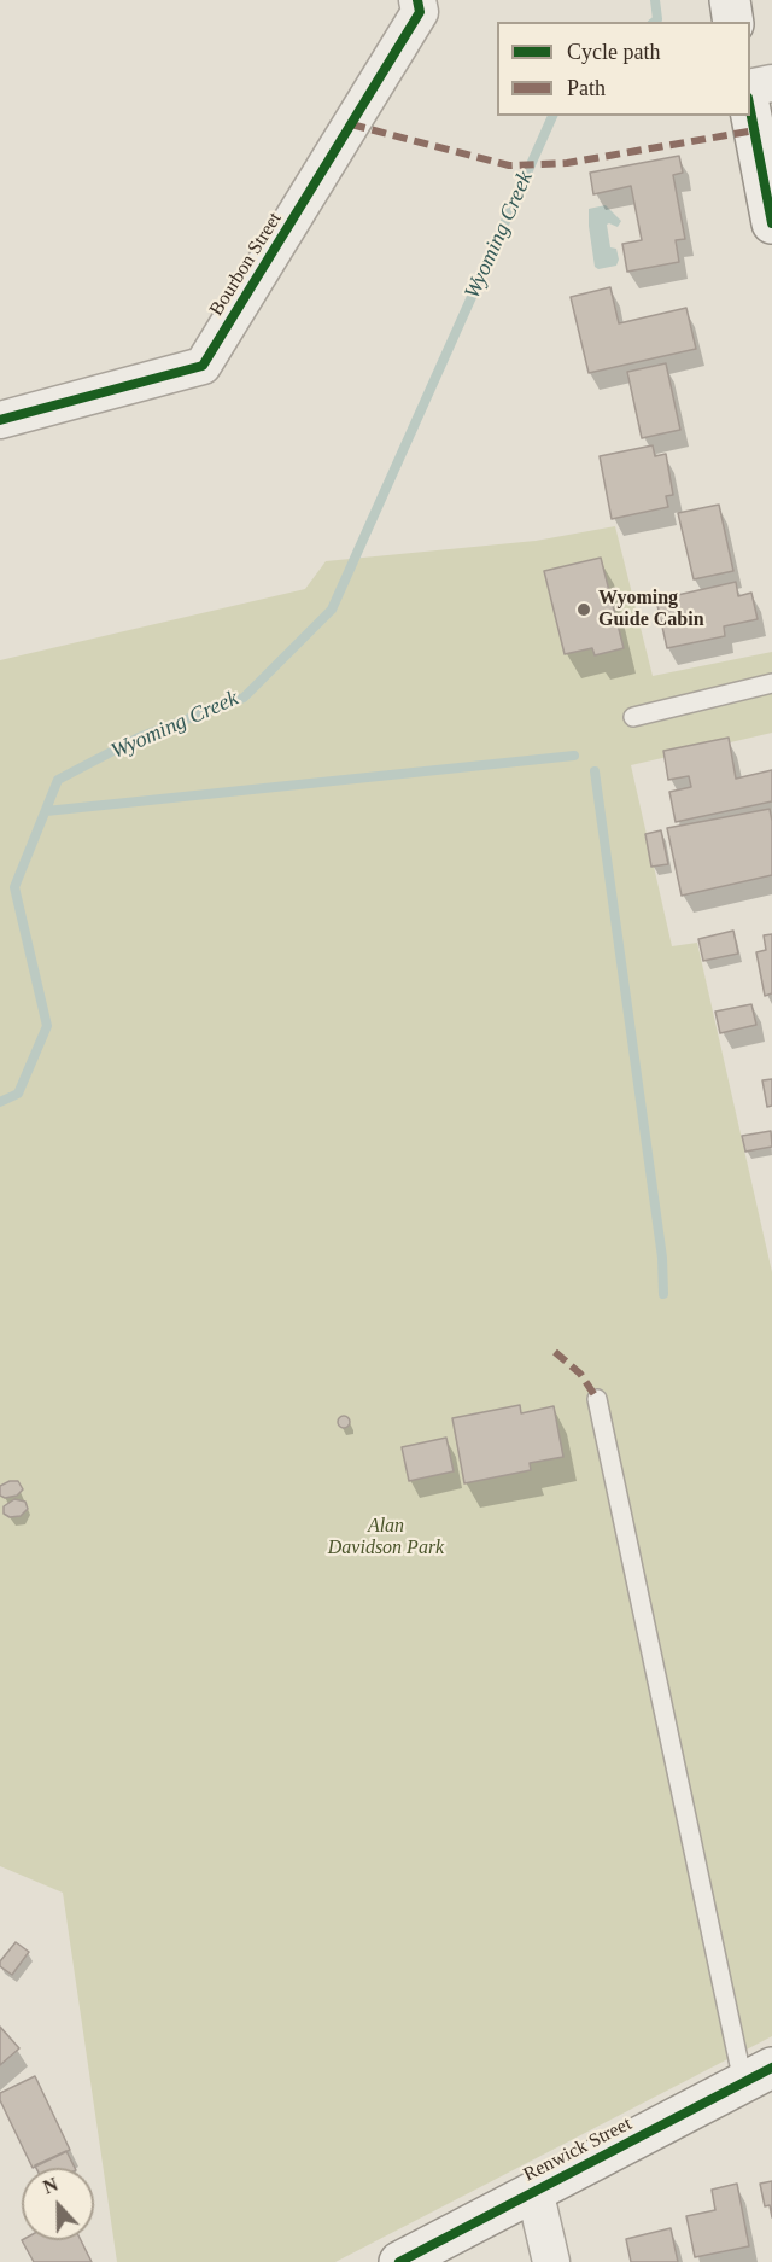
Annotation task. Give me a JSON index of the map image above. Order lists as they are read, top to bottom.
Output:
{
  "streets": {
    "street": ["Bourbon Street", "Renwick Street"]
  },
  "water": ["Wyoming Creek"],
  "parks": ["Alan Davidson Park"],
  "places": ["Wyoming Guide Cabin"],
  "legend": ["Cycle path", "Path"],
  "north": "top"
}
